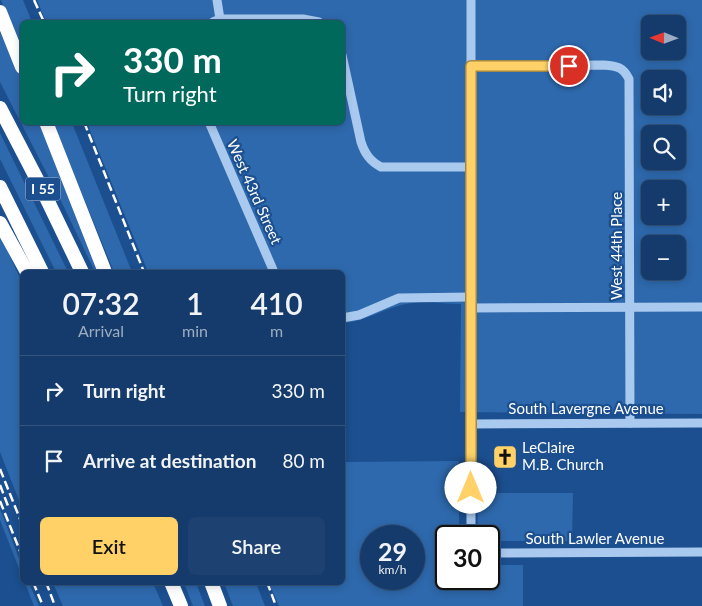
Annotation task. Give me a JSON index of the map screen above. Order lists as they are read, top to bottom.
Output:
{
  "streets": {
    "highway": ["I 55"],
    "street": [
      "West 43rd Street",
      "West 44th Place",
      "South Lavergne Avenue",
      "South Lawler Avenue"
    ]
  },
  "crossings": [
    ["West 44th Place", "South Lavergne Avenue"]
  ],
  "places": {
    "church": ["LeClaire M.B. Church"]
  },
  "north": "left",
  "page": {
    "map_buttons": ["+", "−"],
    "turn": ["330 m", "Turn right"],
    "eta": [
      "07:32",
      "Arrival",
      "1",
      "min",
      "410",
      "m"
    ],
    "list": [
      {
        "name": "Turn right",
        "value": "330 m"
      },
      {
        "name": "Arrive at destination",
        "value": "80 m"
      }
    ],
    "buttons": ["Exit", "Share"],
    "speed": "29 km/h",
    "limit": "30"
  }
}
